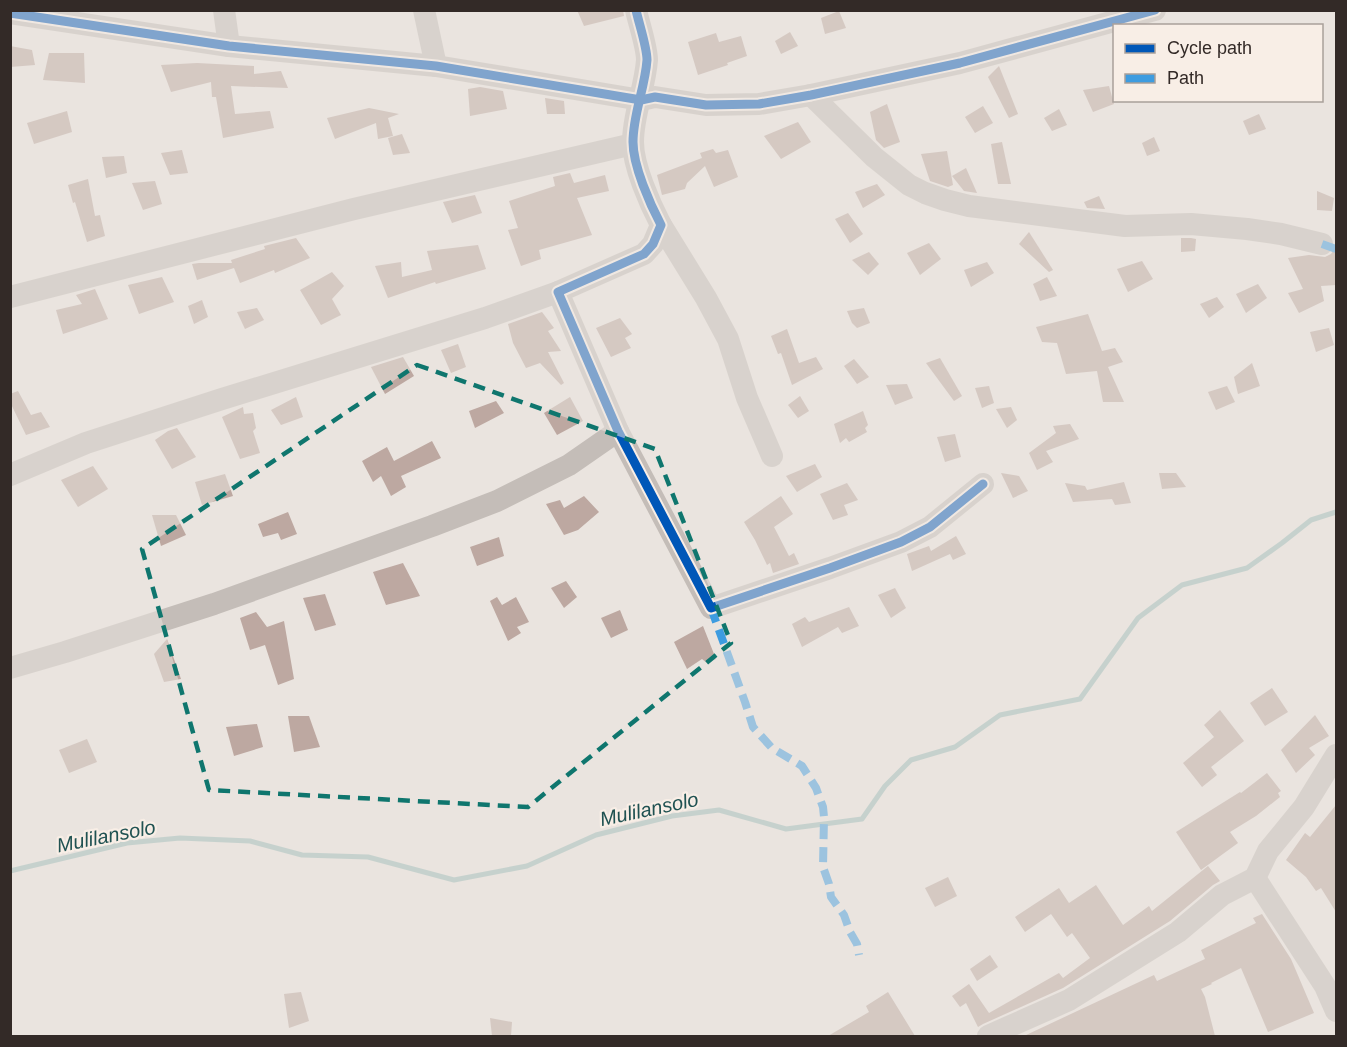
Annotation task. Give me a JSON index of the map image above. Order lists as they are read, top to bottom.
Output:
{
  "water": ["Mulilansolo"],
  "legend": ["Cycle path", "Path"]
}
